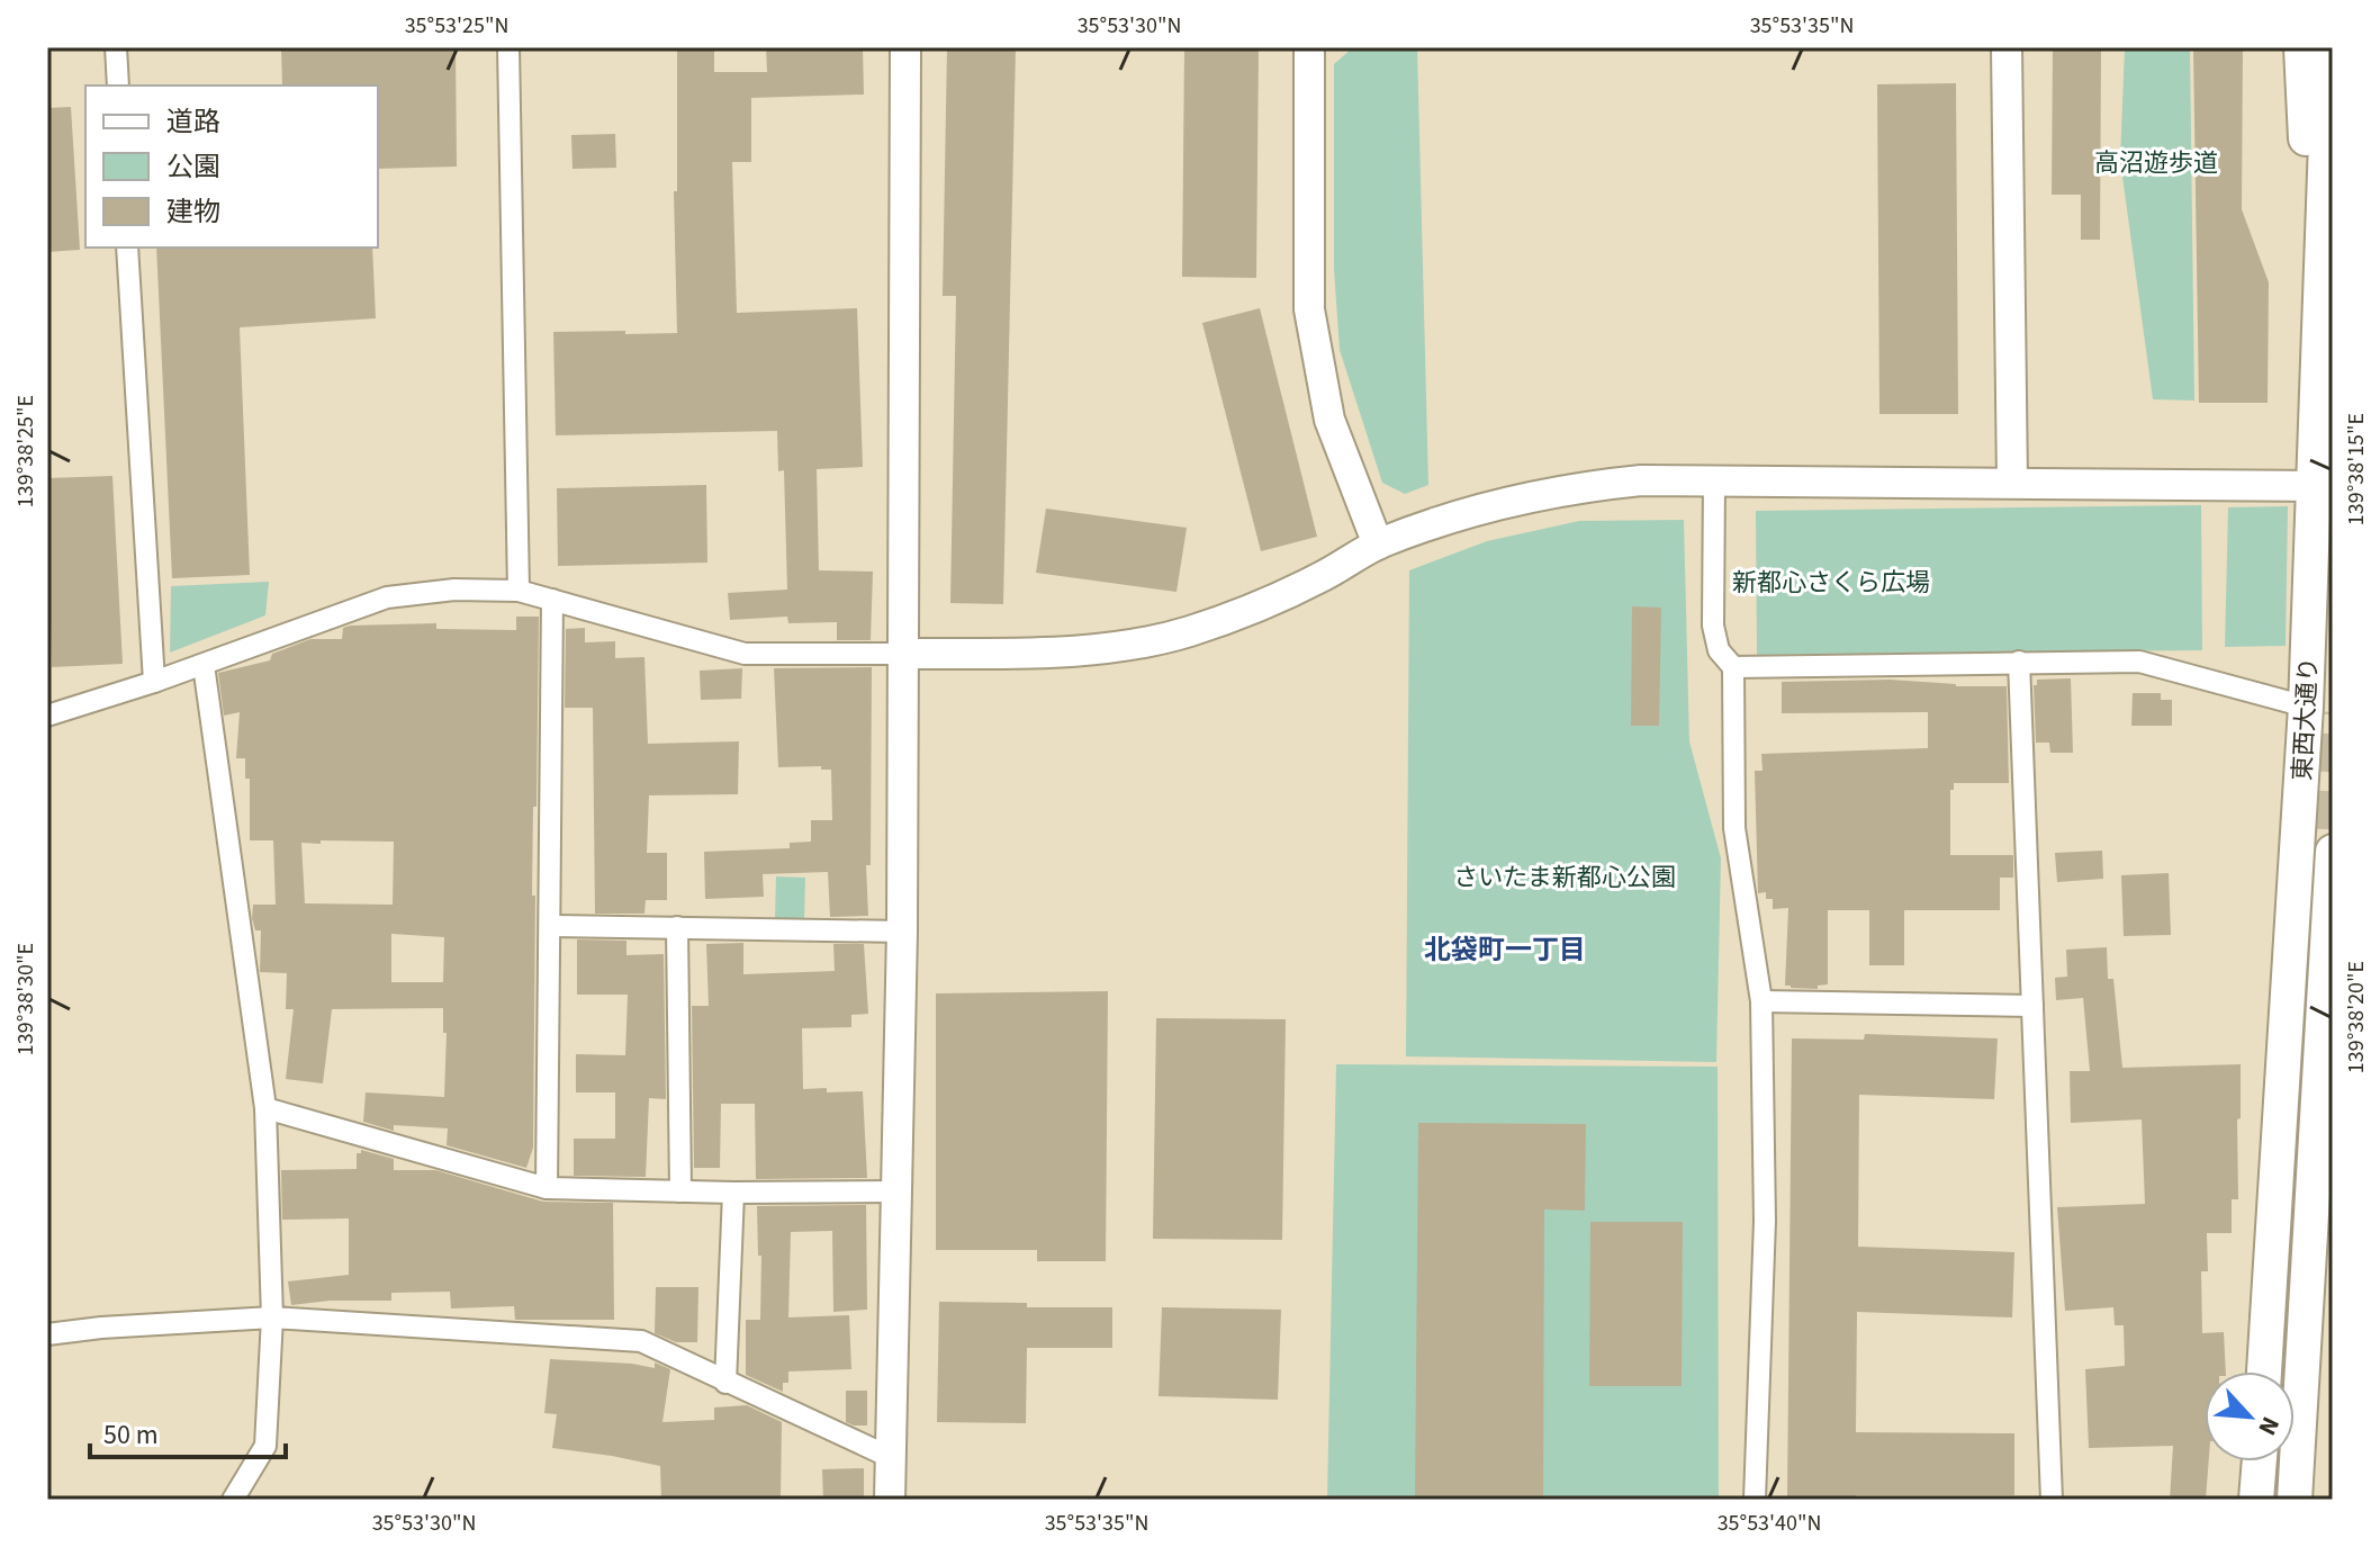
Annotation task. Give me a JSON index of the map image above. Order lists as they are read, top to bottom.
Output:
{
  "streets": {
    "main road": ["東西大通り"]
  },
  "districts": ["北袋町一丁目"],
  "parks": ["高沼遊歩道", "新都心さくら広場", "さいたま新都心公園"],
  "legend": ["道路", "公園", "建物"],
  "scale_bar": "50 m",
  "north": "bottom right",
  "coordinates": [
    "35°53'25\"N",
    "35°53'30\"N",
    "35°53'35\"N",
    "139°38'25\"E",
    "139°38'15\"E",
    "139°38'30\"E",
    "139°38'20\"E",
    "35°53'40\"N"
  ]
}
